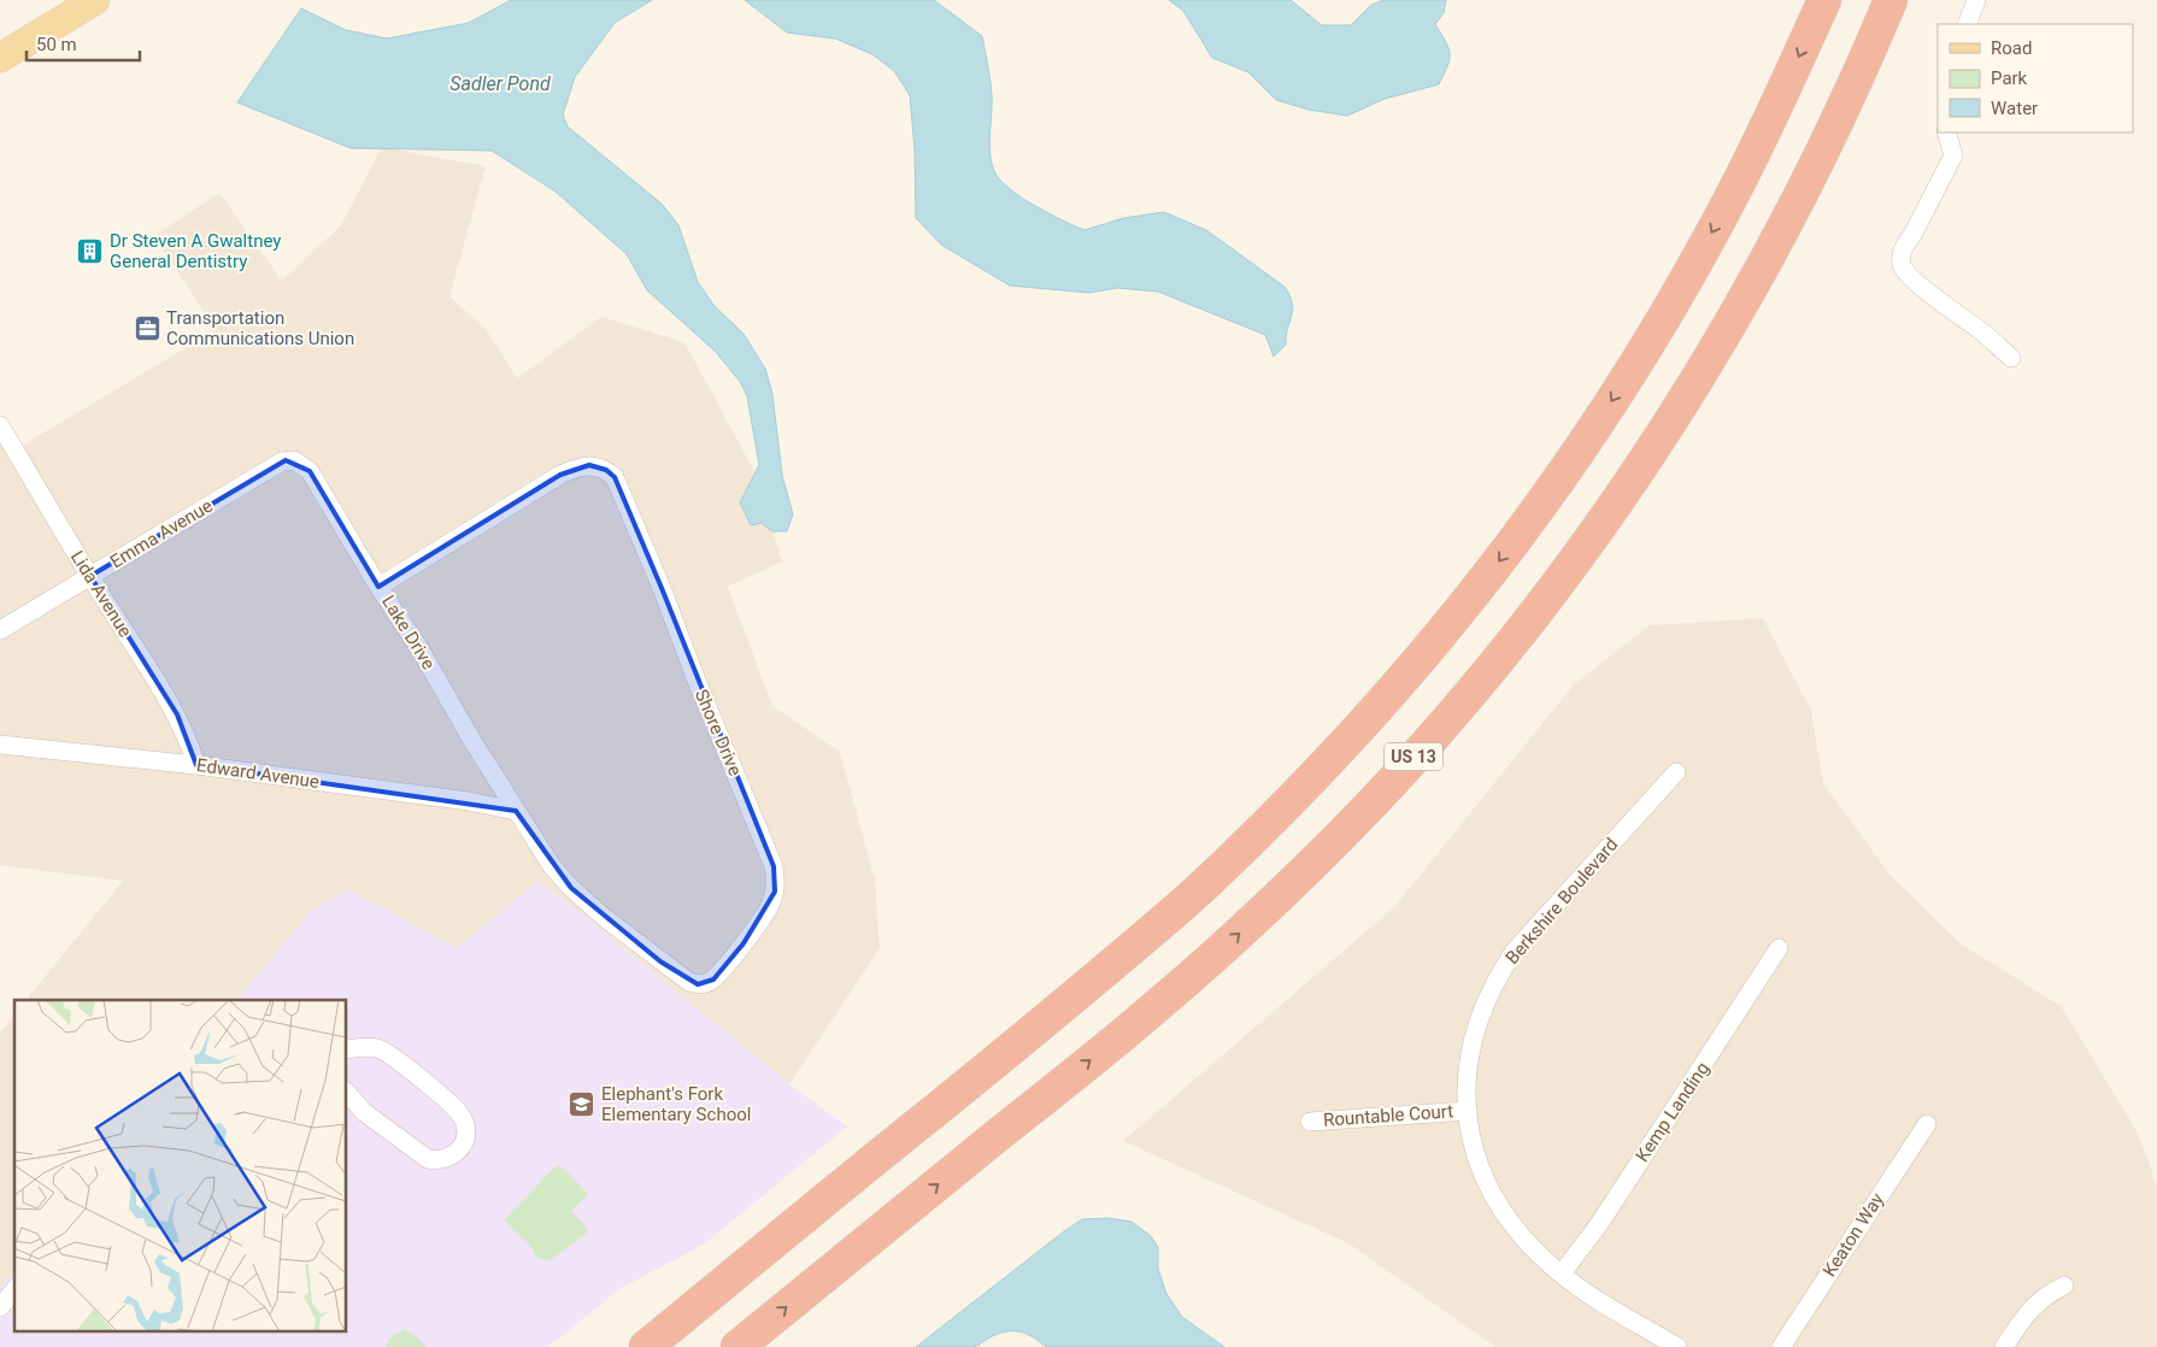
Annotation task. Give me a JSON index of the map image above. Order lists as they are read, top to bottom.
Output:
{
  "streets": {
    "highway": ["US 13"],
    "street": [
      "Emma Avenue",
      "Lida Avenue",
      "Lake Drive",
      "Shore Drive",
      "Edward Avenue",
      "Berkshire Boulevard",
      "Kemp Landing",
      "Rountable Court",
      "Keaton Way"
    ]
  },
  "crossings": [
    ["Emma Avenue", "Lida Avenue"],
    ["Emma Avenue", "Lake Drive"],
    ["Lida Avenue", "Edward Avenue"],
    ["Lake Drive", "Shore Drive"],
    ["Lake Drive", "Edward Avenue"],
    ["Shore Drive", "Edward Avenue"],
    ["Berkshire Boulevard", "Kemp Landing"],
    ["Berkshire Boulevard", "Rountable Court"]
  ],
  "water": ["Sadler Pond"],
  "places": {
    "building": ["Dr Steven A Gwaltney General Dentistry"],
    "office": ["Transportation Communications Union"],
    "school or university": ["Elephant's Fork Elementary School"]
  },
  "legend": ["Road", "Park", "Water"],
  "scale_bar": "50 m"
}
